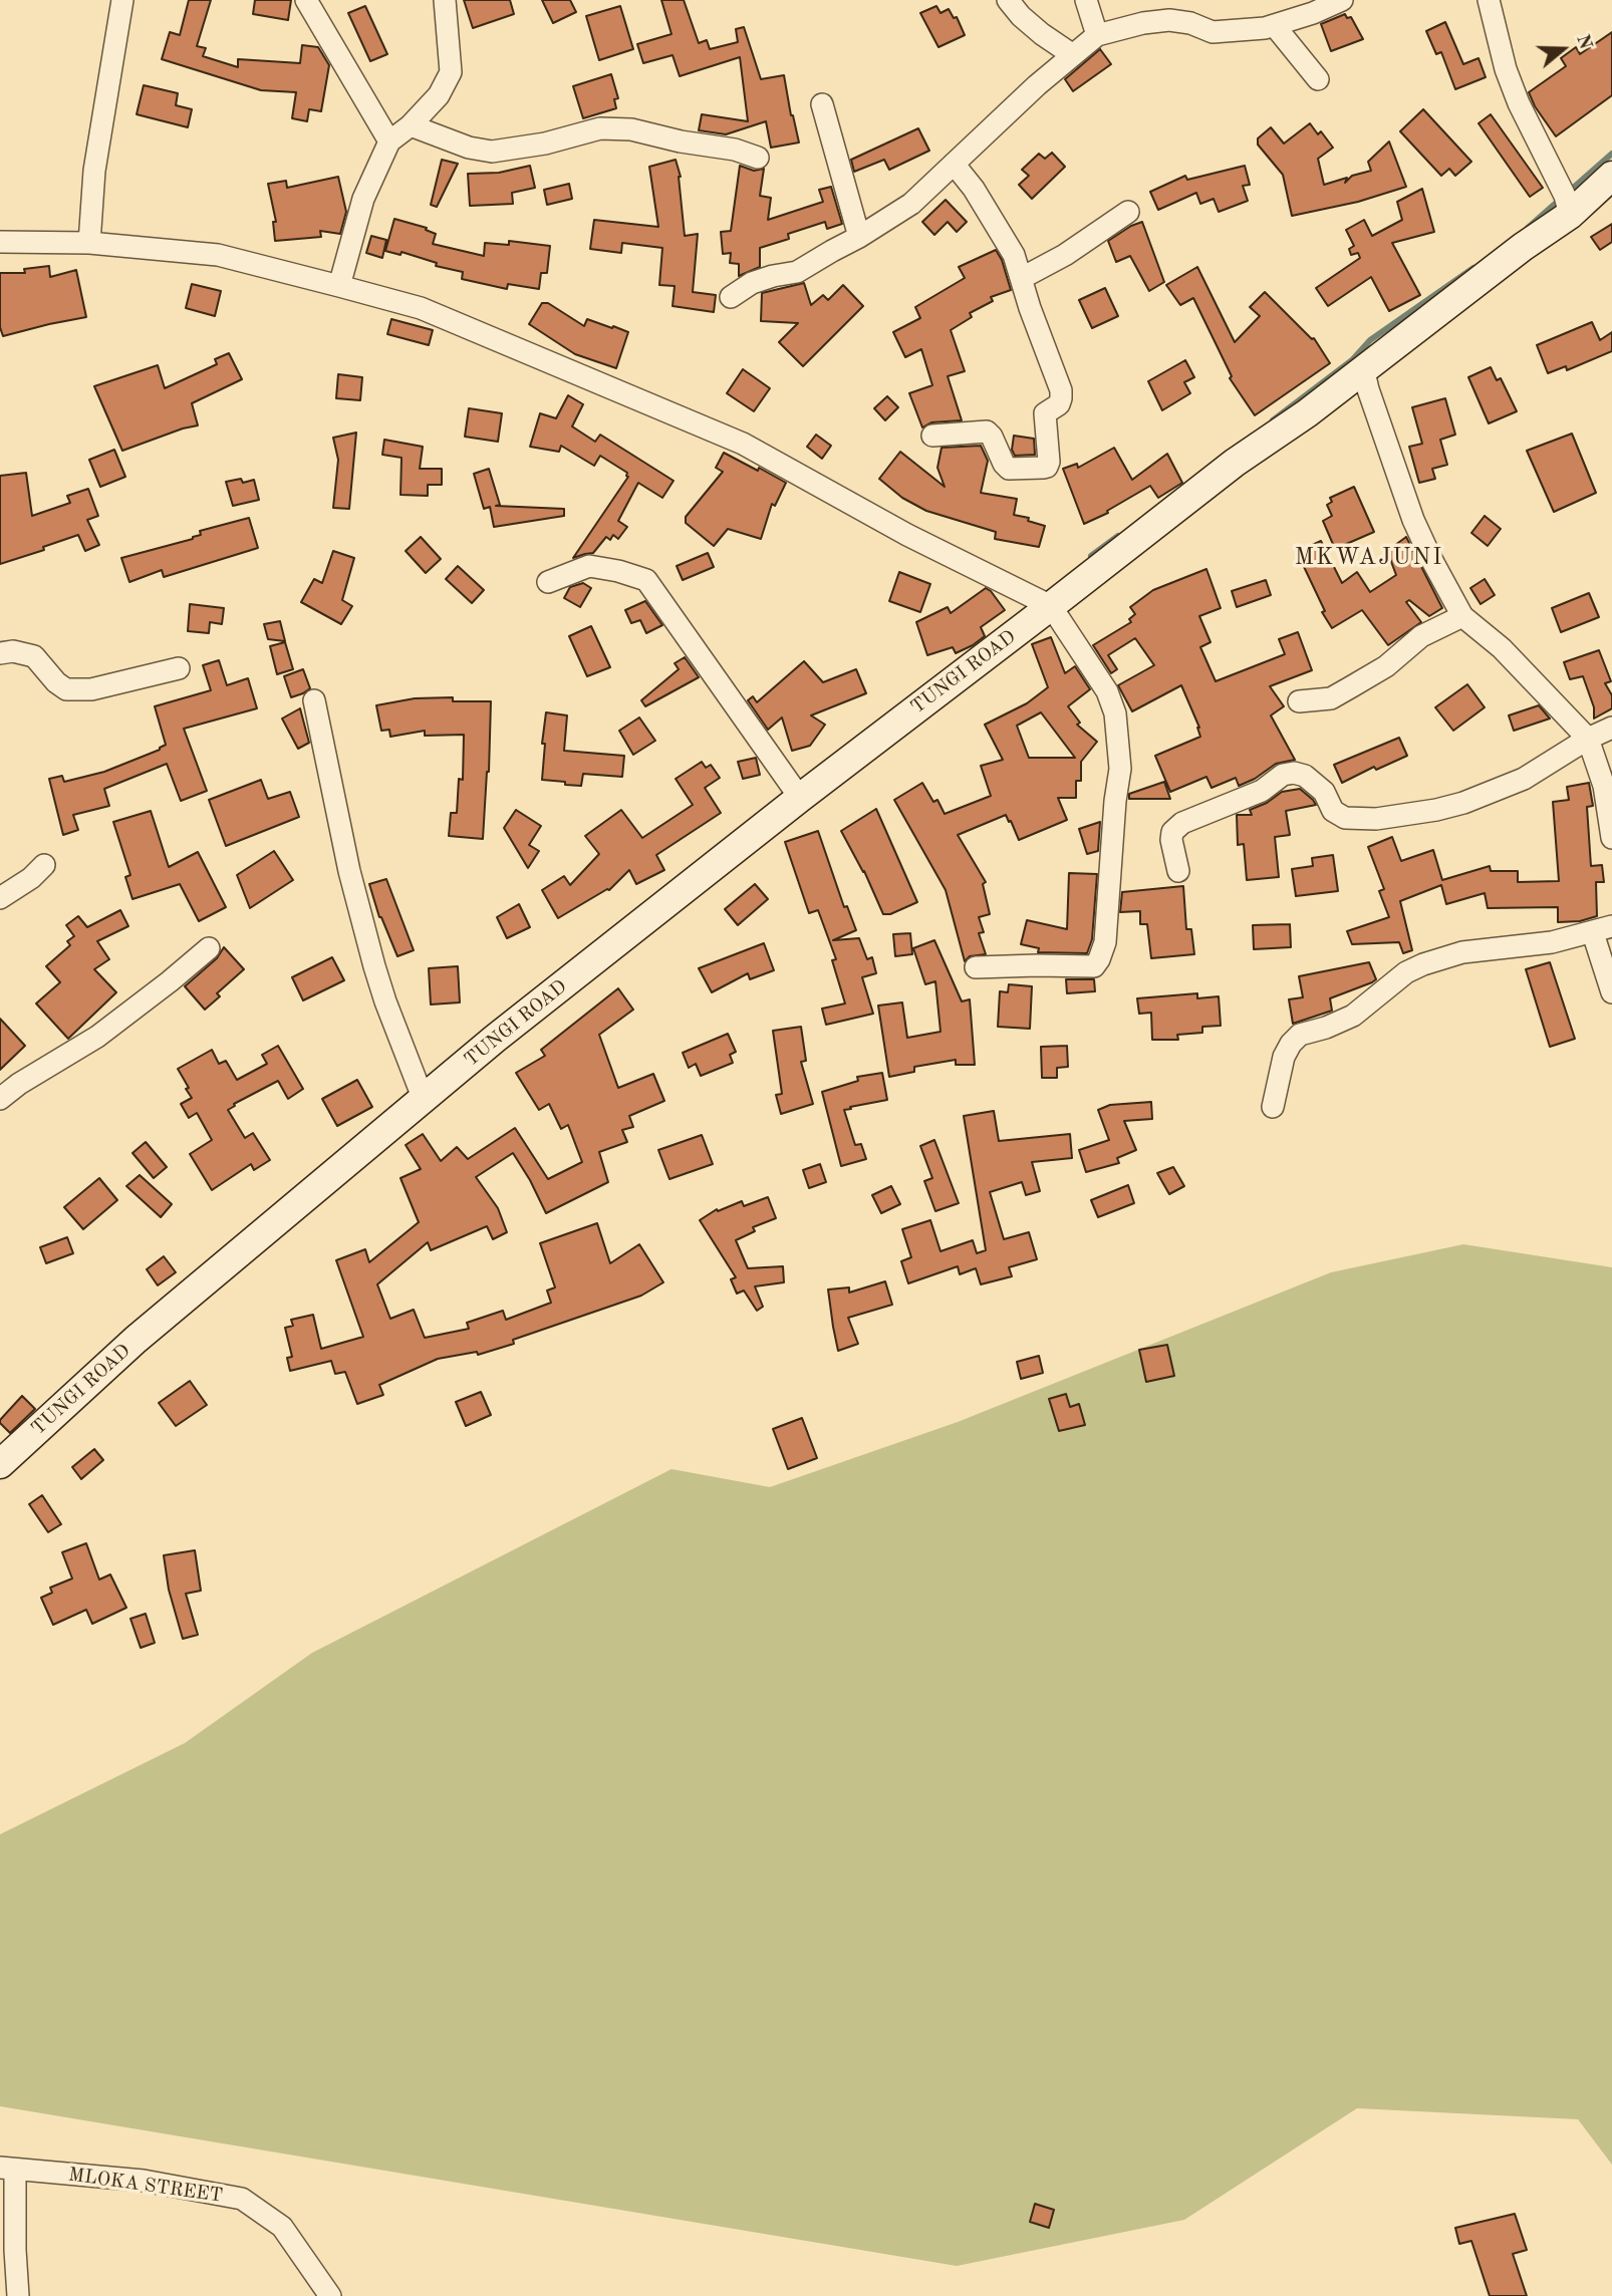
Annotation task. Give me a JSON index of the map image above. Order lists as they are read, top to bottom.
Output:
{
  "streets": {
    "main road": ["TUNGI ROAD"],
    "street": ["MLOKA STREET"]
  },
  "districts": ["MKWAJUNI"],
  "north": "right"
}
